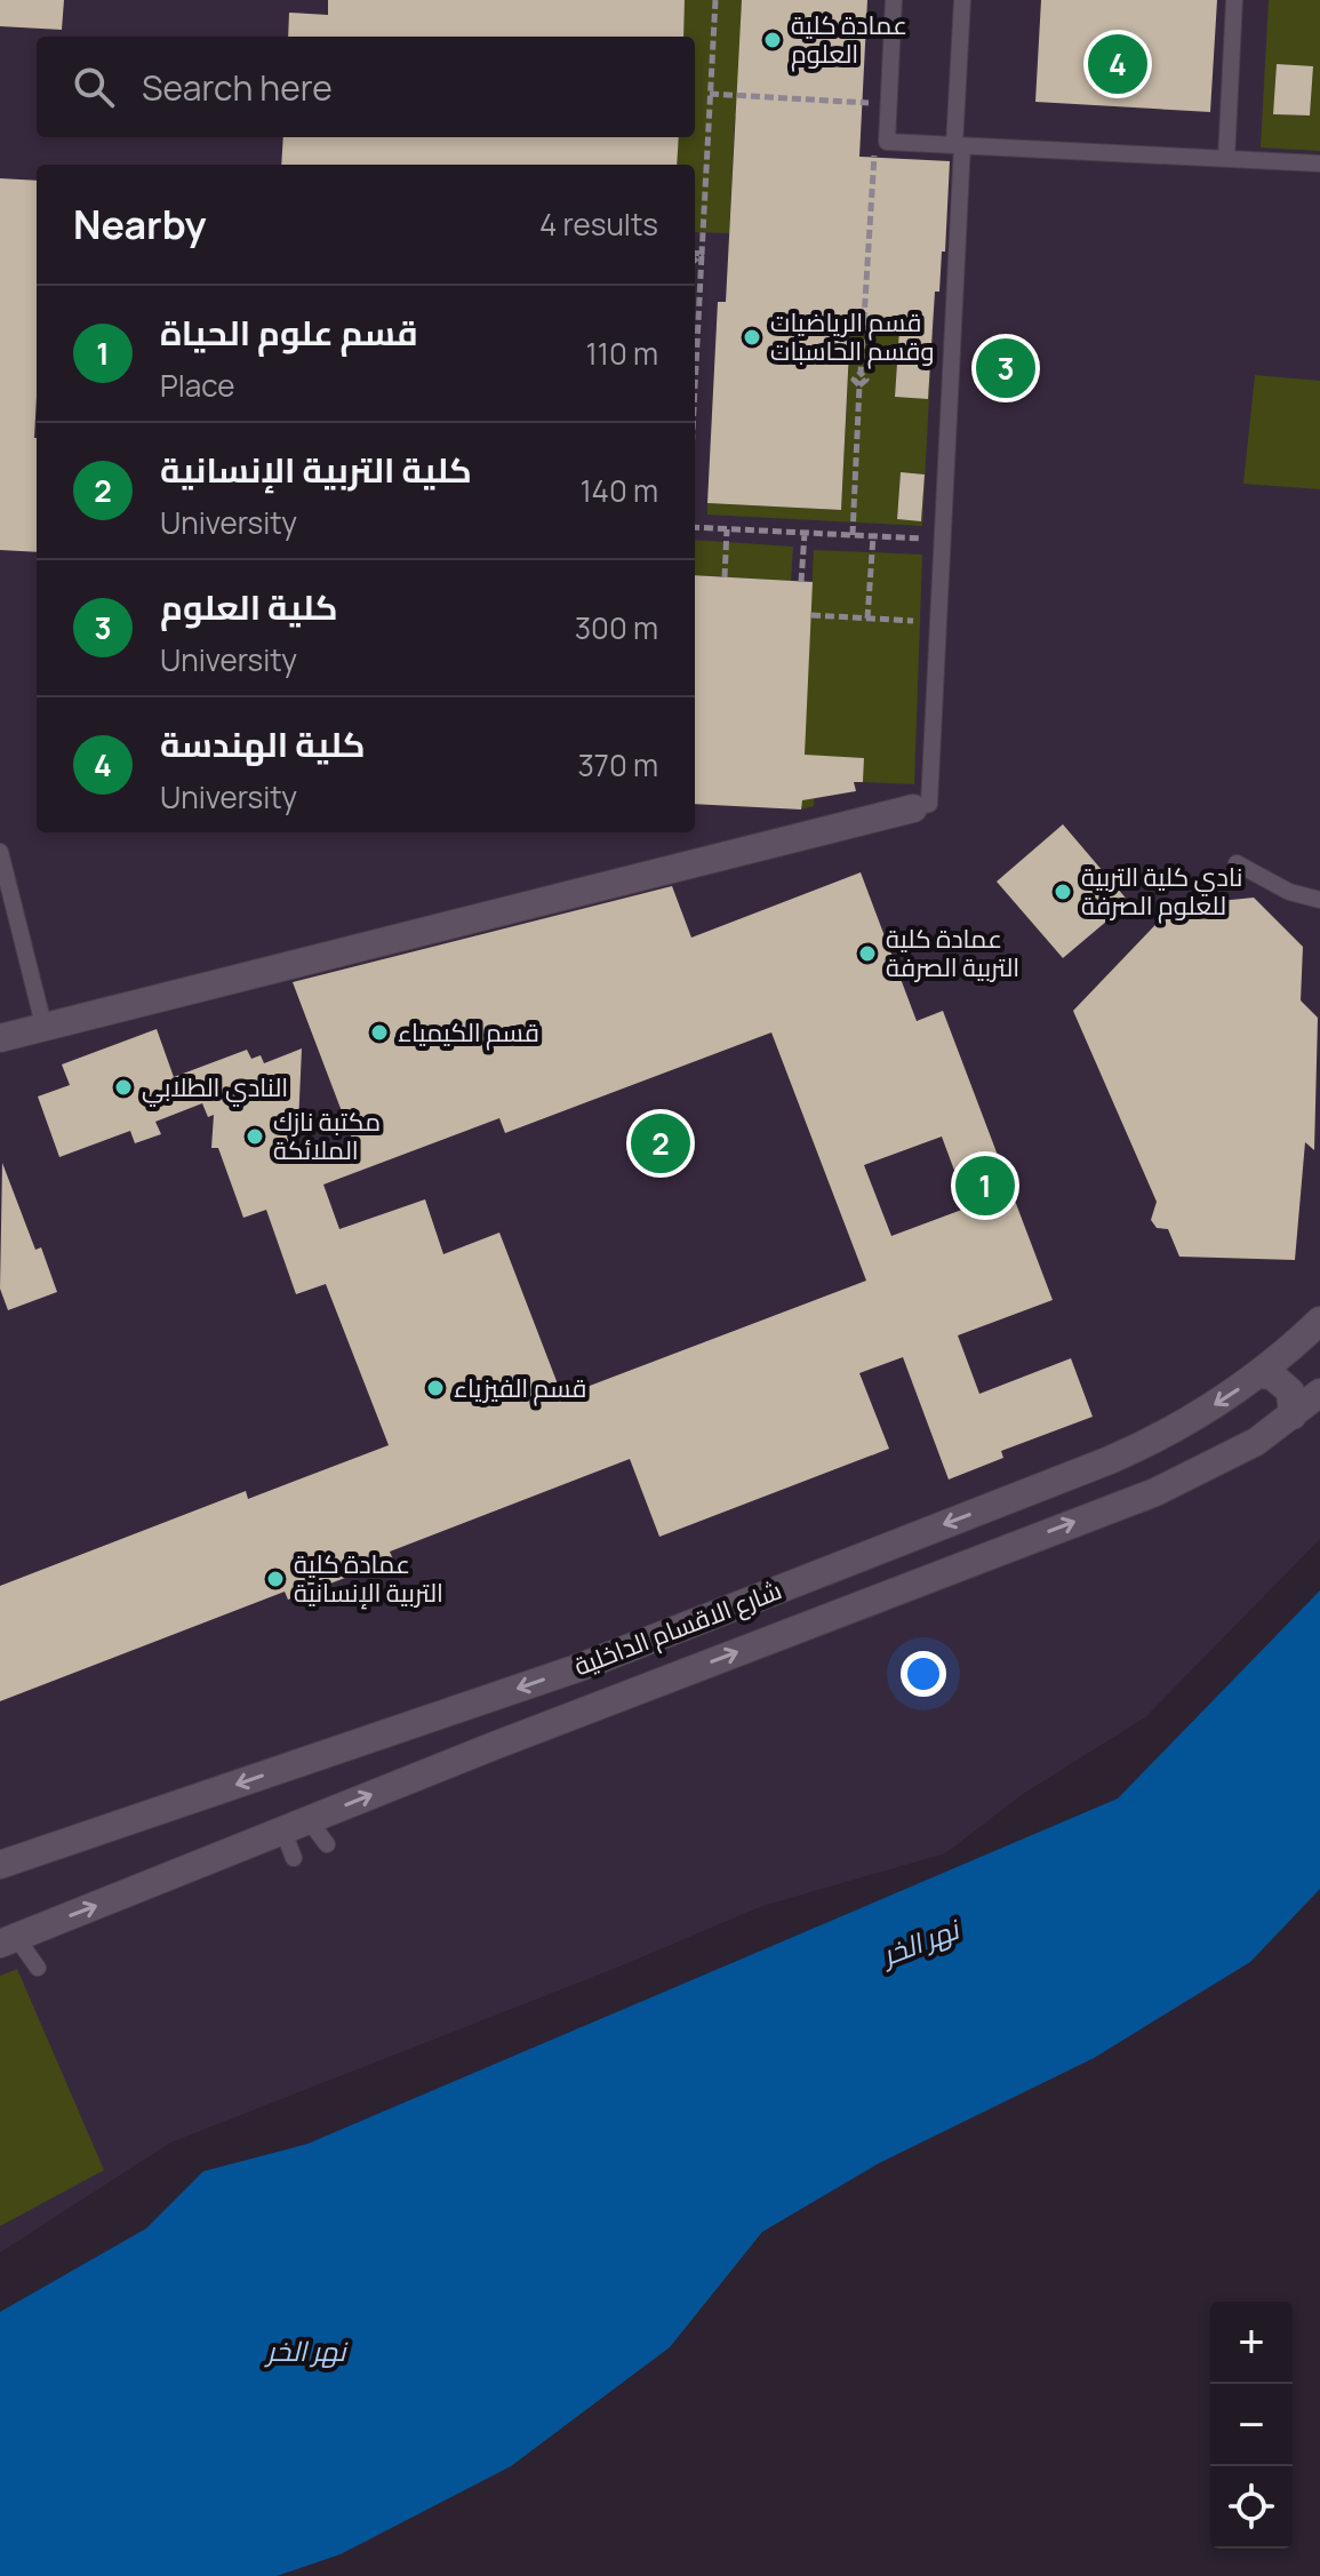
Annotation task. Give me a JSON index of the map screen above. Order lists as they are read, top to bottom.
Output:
{
  "streets": {
    "street": ["شارع الاقسام الداخلية"]
  },
  "water": ["نهر الخر"],
  "places": [
    "عمادة كلية العلوم",
    "قسم الرياضيات وقسم الحاسبات",
    "نادي كلية التربية للعلوم الصرفة",
    "عمادة كلية التربية الصرفة",
    "قسم الكيمياء",
    "النادي الطلابي",
    "مكتبة نازك الملائكة",
    "قسم الفيزياء",
    "عمادة كلية التربية الإنسانية"
  ],
  "page": {
    "pins": [
      "4",
      "3",
      "2",
      "1"
    ],
    "search": "Search here",
    "heading": ["Nearby", "4 results"],
    "list": [
      {
        "mark": "1",
        "name": "قسم علوم الحياة",
        "note": "Place",
        "value": "110 m"
      },
      {
        "mark": "2",
        "name": "كلية التربية الإنسانية",
        "note": "University",
        "value": "140 m"
      },
      {
        "mark": "3",
        "name": "كلية العلوم",
        "note": "University",
        "value": "300 m"
      },
      {
        "mark": "4",
        "name": "كلية الهندسة",
        "note": "University",
        "value": "370 m"
      }
    ],
    "map_buttons": ["+", "−"]
  }
}
